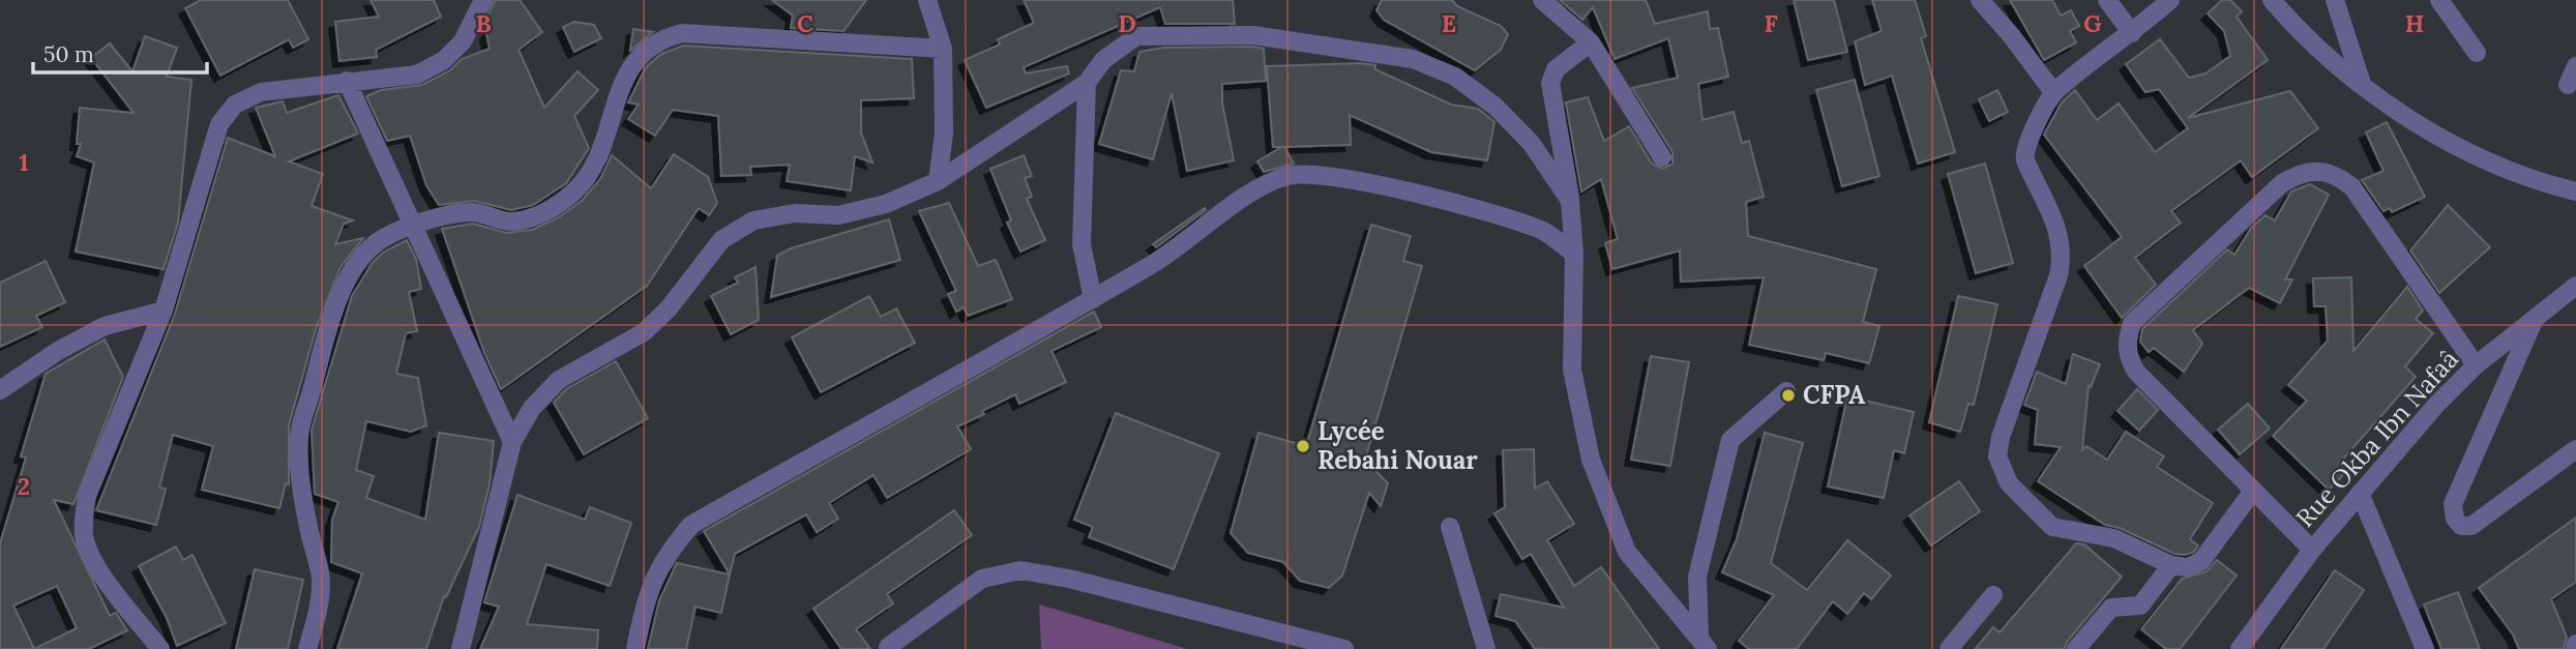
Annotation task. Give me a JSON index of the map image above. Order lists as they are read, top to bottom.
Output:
{
  "streets": {
    "street": ["Rue Okba Ibn Nafaâ"]
  },
  "places": ["CFPA", "Lycée Rebahi Nouar"],
  "scale_bar": "50 m",
  "grid": {
    "columns": [
      "B",
      "C",
      "D",
      "E",
      "F",
      "G",
      "H"
    ],
    "rows": ["1", "2"]
  }
}
